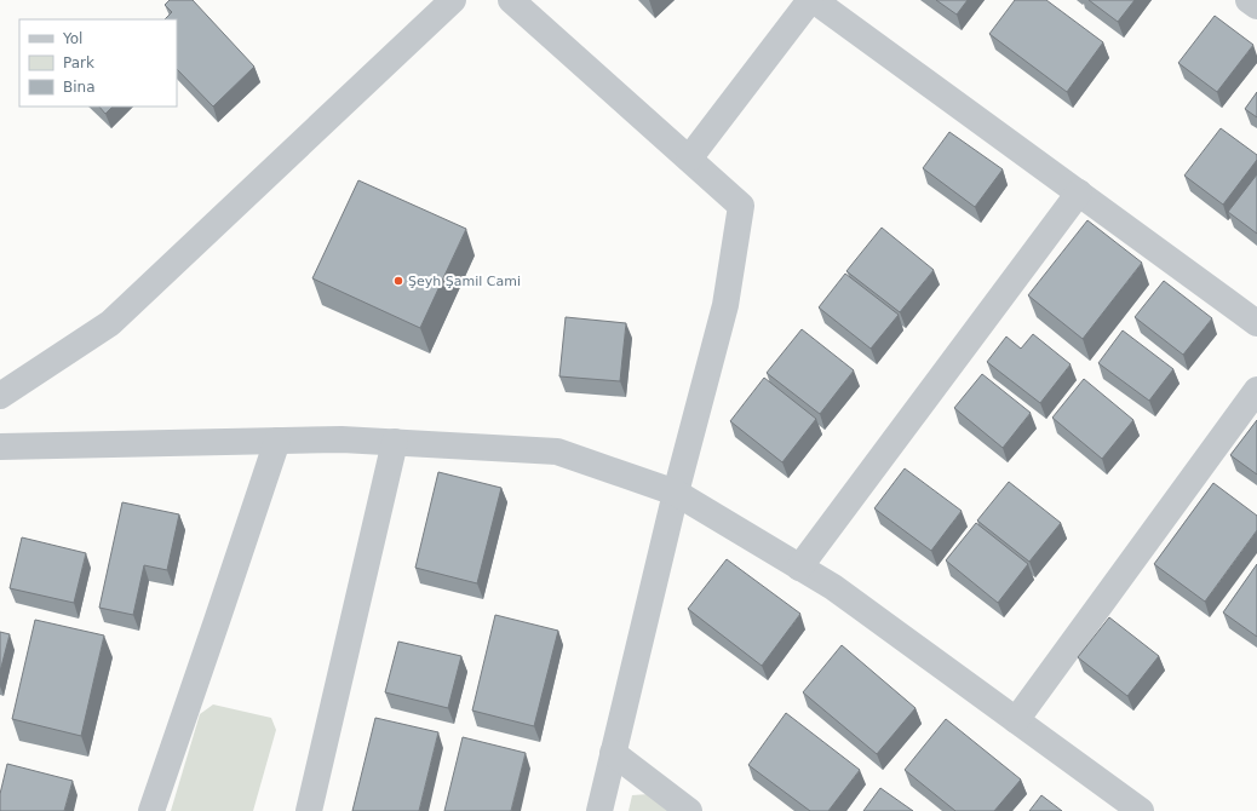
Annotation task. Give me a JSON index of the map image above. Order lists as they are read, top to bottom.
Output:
{
  "places": ["Şeyh Şamil Cami"],
  "legend": ["Yol", "Park", "Bina"]
}
